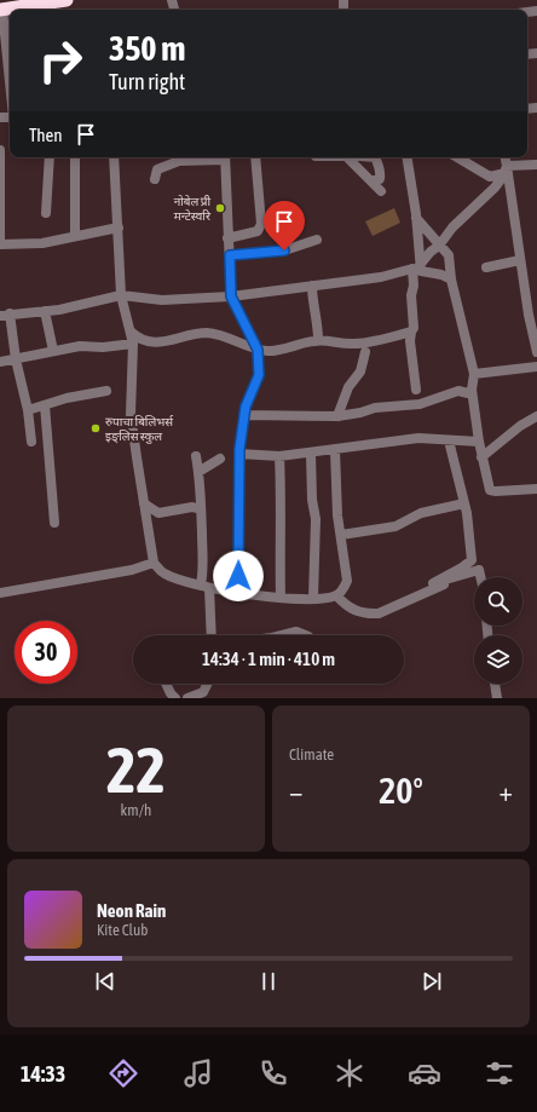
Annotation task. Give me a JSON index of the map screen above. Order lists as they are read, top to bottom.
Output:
{
  "places": ["नोबेल प्री मन्टेस्वरि", "रुपाचा बिलिभर्स इङ्लिस स्कुल"],
  "page": {
    "turn": ["350 m", "Turn right"],
    "then": "Then",
    "limit": "30",
    "trip": "14:34 · 1 min · 410 m",
    "tile": [
      ["22", "km/h"],
      "Climate"
    ],
    "heat": ["−", "20°", "+"],
    "song": ["Neon Rain", "Kite Club"],
    "tabs": "14:33"
  }
}
